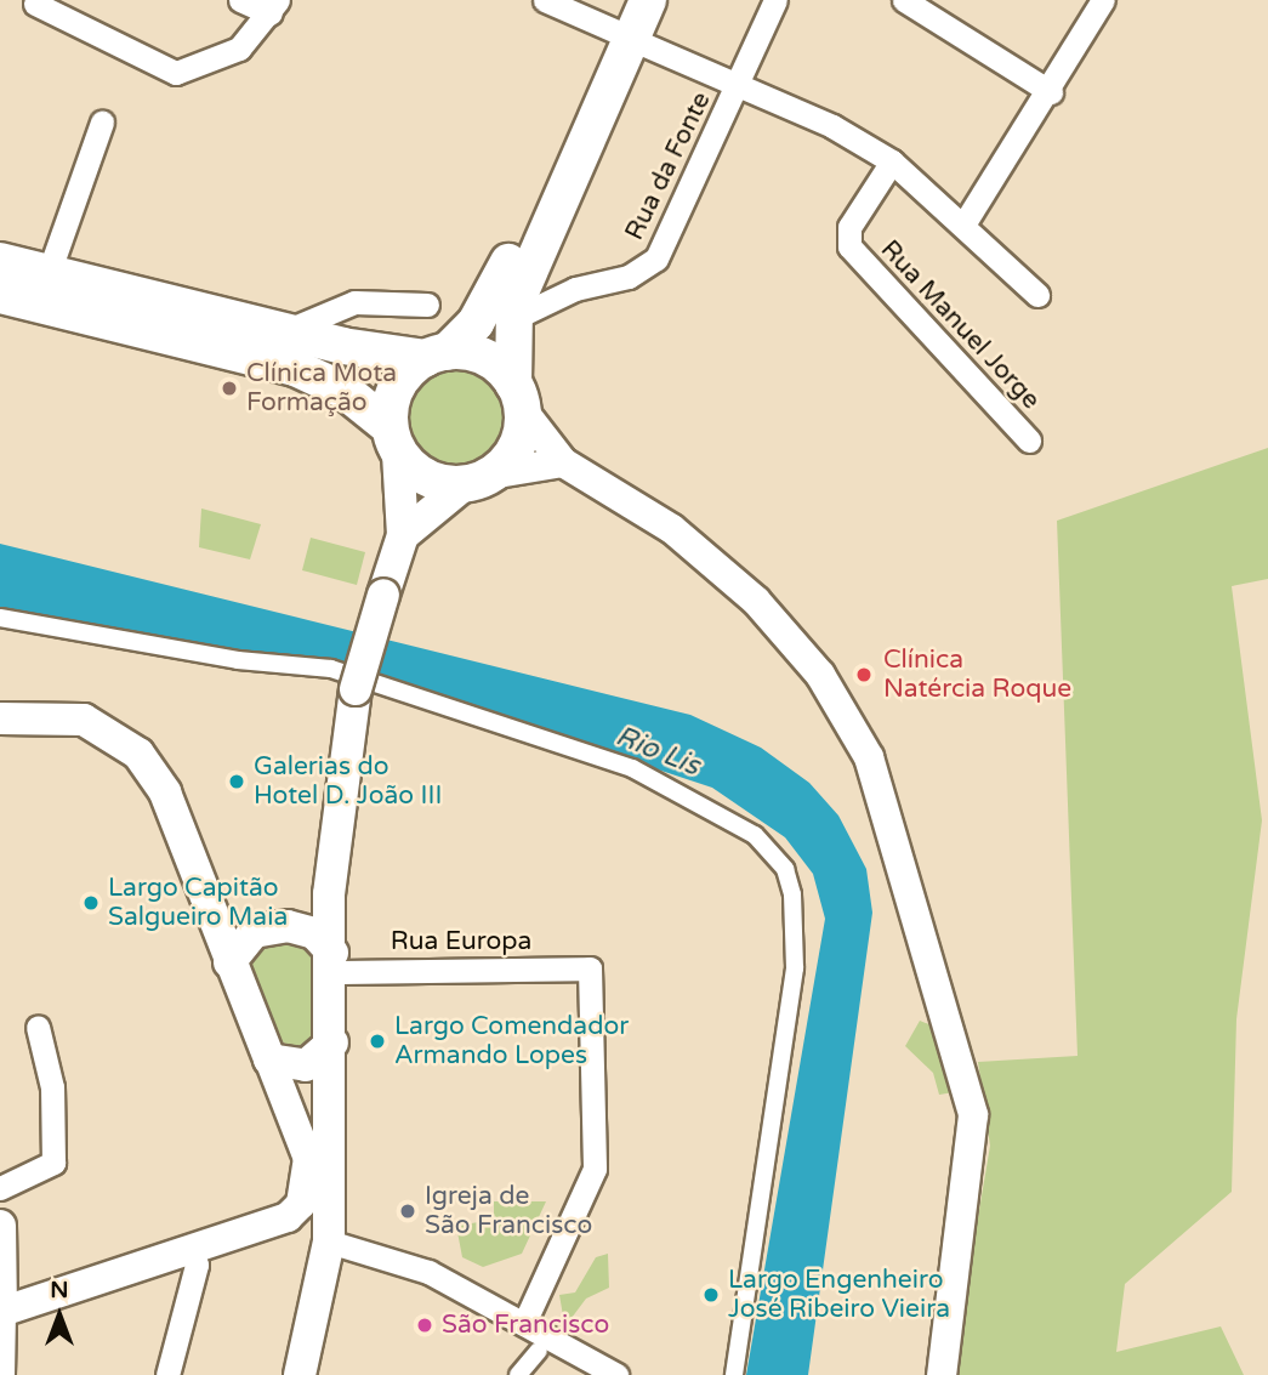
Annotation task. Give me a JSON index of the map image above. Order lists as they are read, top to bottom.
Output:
{
  "streets": {
    "street": ["Rua da Fonte", "Rua Manuel Jorge", "Rua Europa"]
  },
  "water": ["Rio Lis"],
  "places": [
    "Clínica Mota Formação",
    "Clínica Natércia Roque",
    "Galerias do Hotel D. João III",
    "Largo Capitão Salgueiro Maia",
    "Largo Comendador Armando Lopes",
    "Igreja de São Francisco",
    "Largo Engenheiro José Ribeiro Vieira",
    "São Francisco"
  ],
  "north": "top"
}
